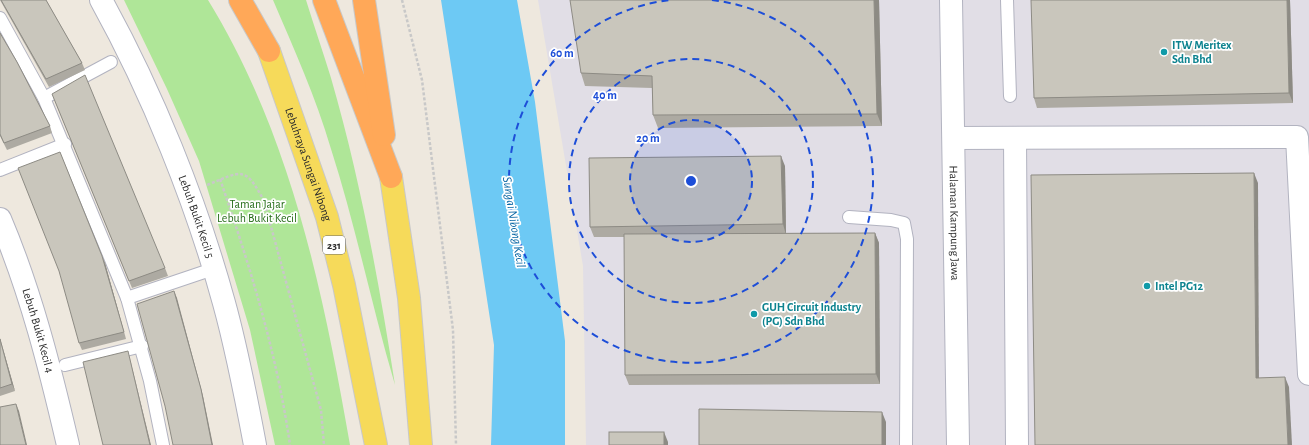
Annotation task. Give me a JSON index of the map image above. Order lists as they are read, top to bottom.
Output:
{
  "streets": {
    "main road": ["Lebuhraya Sungai Nibong", "231"],
    "street": ["Lebuh Bukit Kecil 5", "Halaman Kampung Jawa", "Lebuh Bukit Kecil 4"]
  },
  "water": ["Sungai Nibong Kecil"],
  "parks": ["Taman Jajar Lebuh Bukit Kecil"],
  "places": ["ITW Meritex Sdn Bhd", "Intel PG12", "GUH Circuit Industry (PG) Sdn Bhd"],
  "rings": ["60 m", "40 m", "20 m"]
}
